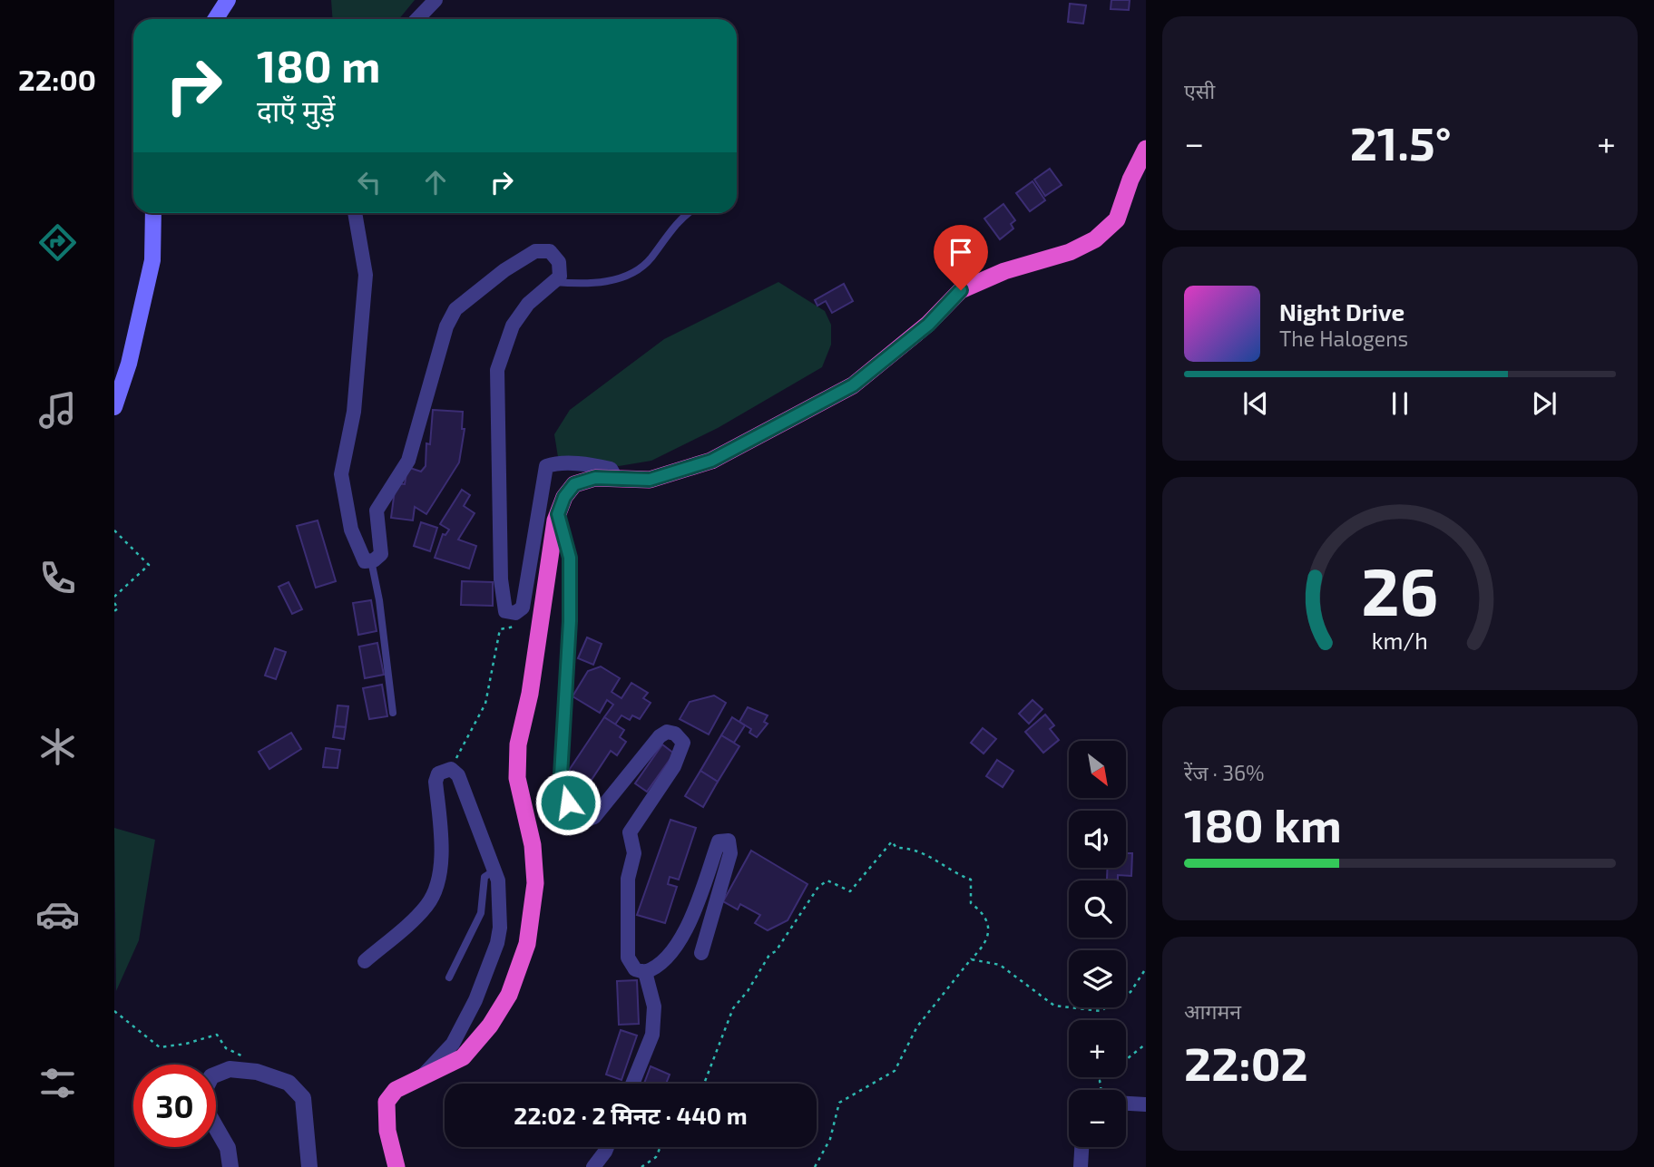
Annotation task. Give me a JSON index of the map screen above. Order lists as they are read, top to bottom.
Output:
{
  "north": "bottom right",
  "page": {
    "tabs": "22:00",
    "tile": [
      "एसी",
      ["रेंज · 36%", "180 km"],
      ["आगमन", "22:02"]
    ],
    "turn": ["180 m", "दाएँ मुड़ें"],
    "heat": ["−", "21.5°", "+"],
    "song": ["Night Drive", "The Halogens"],
    "map_buttons": ["+", "−"],
    "limit": "30",
    "trip": "22:02 · 2 मिनट · 440 m",
    "gauge": ["26", "km/h"]
  }
}
